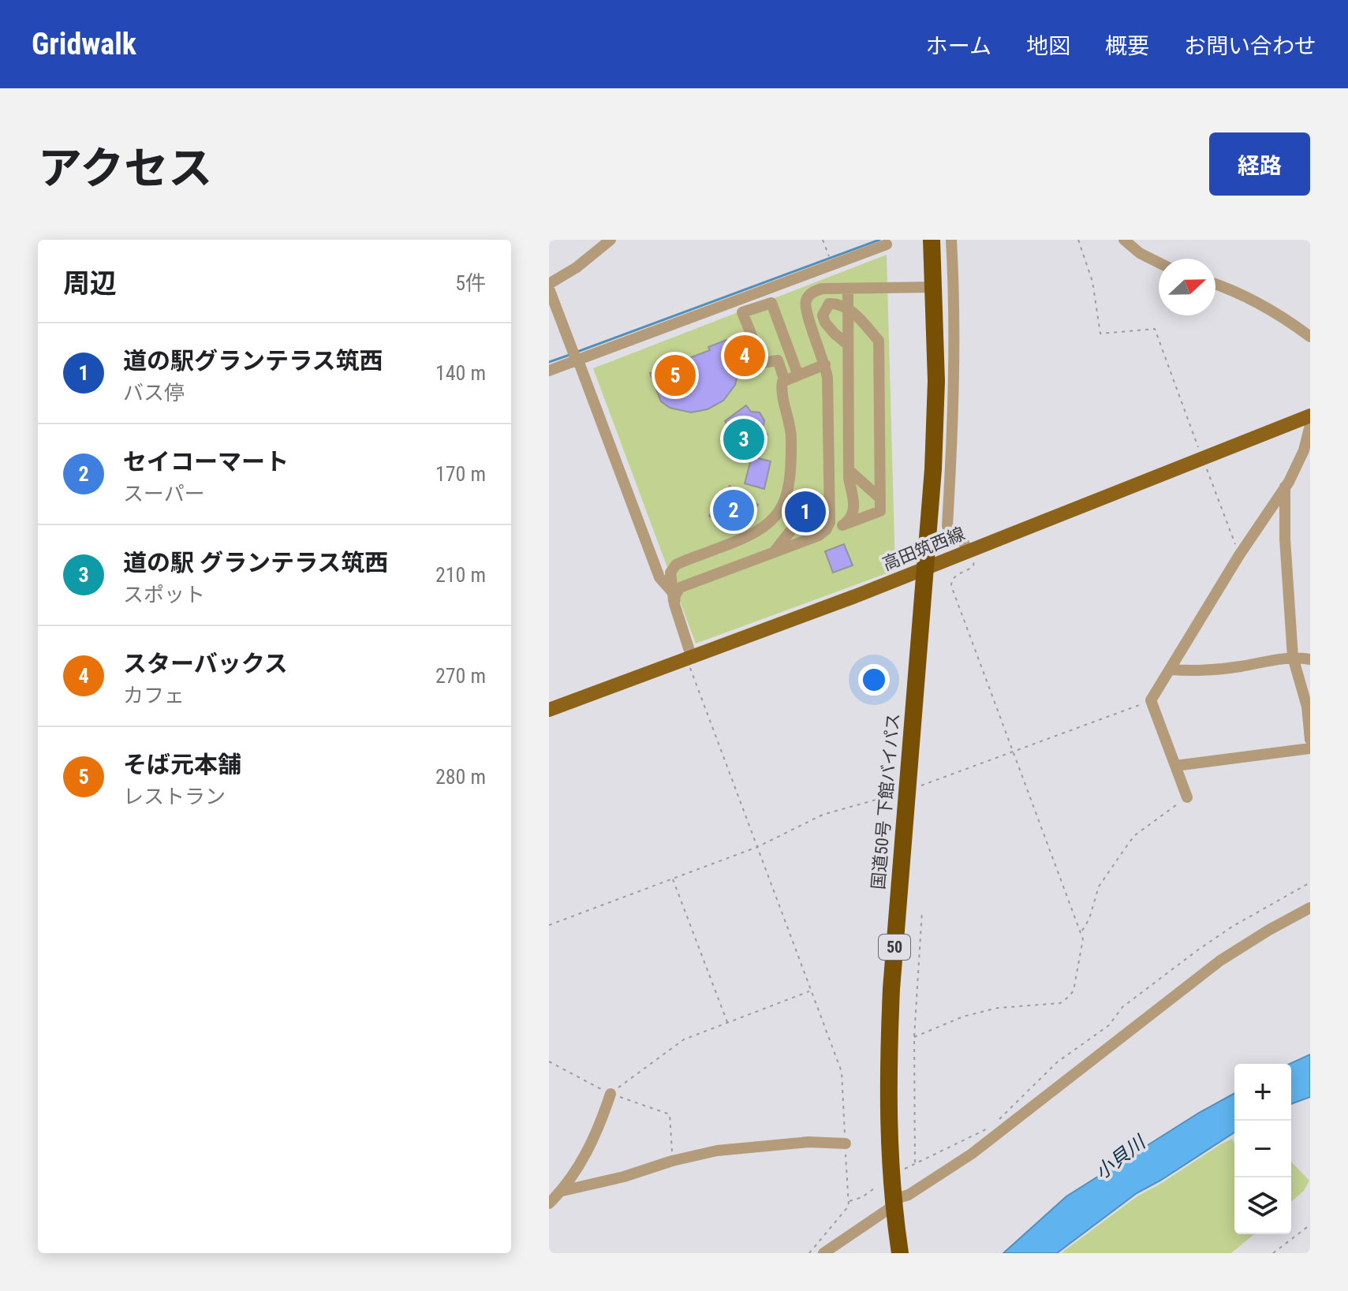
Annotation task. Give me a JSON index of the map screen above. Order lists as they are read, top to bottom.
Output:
{
  "streets": {
    "highway": ["国道50号 下館バイパス", "50"],
    "main road": ["高田筑西線"]
  },
  "crossings": [
    ["高田筑西線", "国道50号 下館バイパス"]
  ],
  "water": ["小貝川"],
  "north": "right",
  "page": {
    "header": "Gridwalk",
    "nav": [
      "ホーム",
      "地図",
      "概要",
      "お問い合わせ"
    ],
    "title": "アクセス",
    "buttons": "経路",
    "heading": ["周辺", "5件"],
    "list": [
      {
        "mark": "1",
        "name": "道の駅グランテラス筑西",
        "note": "バス停",
        "value": "140 m"
      },
      {
        "mark": "2",
        "name": "セイコーマート",
        "note": "スーパー",
        "value": "170 m"
      },
      {
        "mark": "3",
        "name": "道の駅 グランテラス筑西",
        "note": "スポット",
        "value": "210 m"
      },
      {
        "mark": "4",
        "name": "スターバックス",
        "note": "カフェ",
        "value": "270 m"
      },
      {
        "mark": "5",
        "name": "そば元本舗",
        "note": "レストラン",
        "value": "280 m"
      }
    ],
    "pins": [
      "4",
      "5",
      "3",
      "2",
      "1"
    ],
    "map_buttons": ["+", "−"]
  }
}
